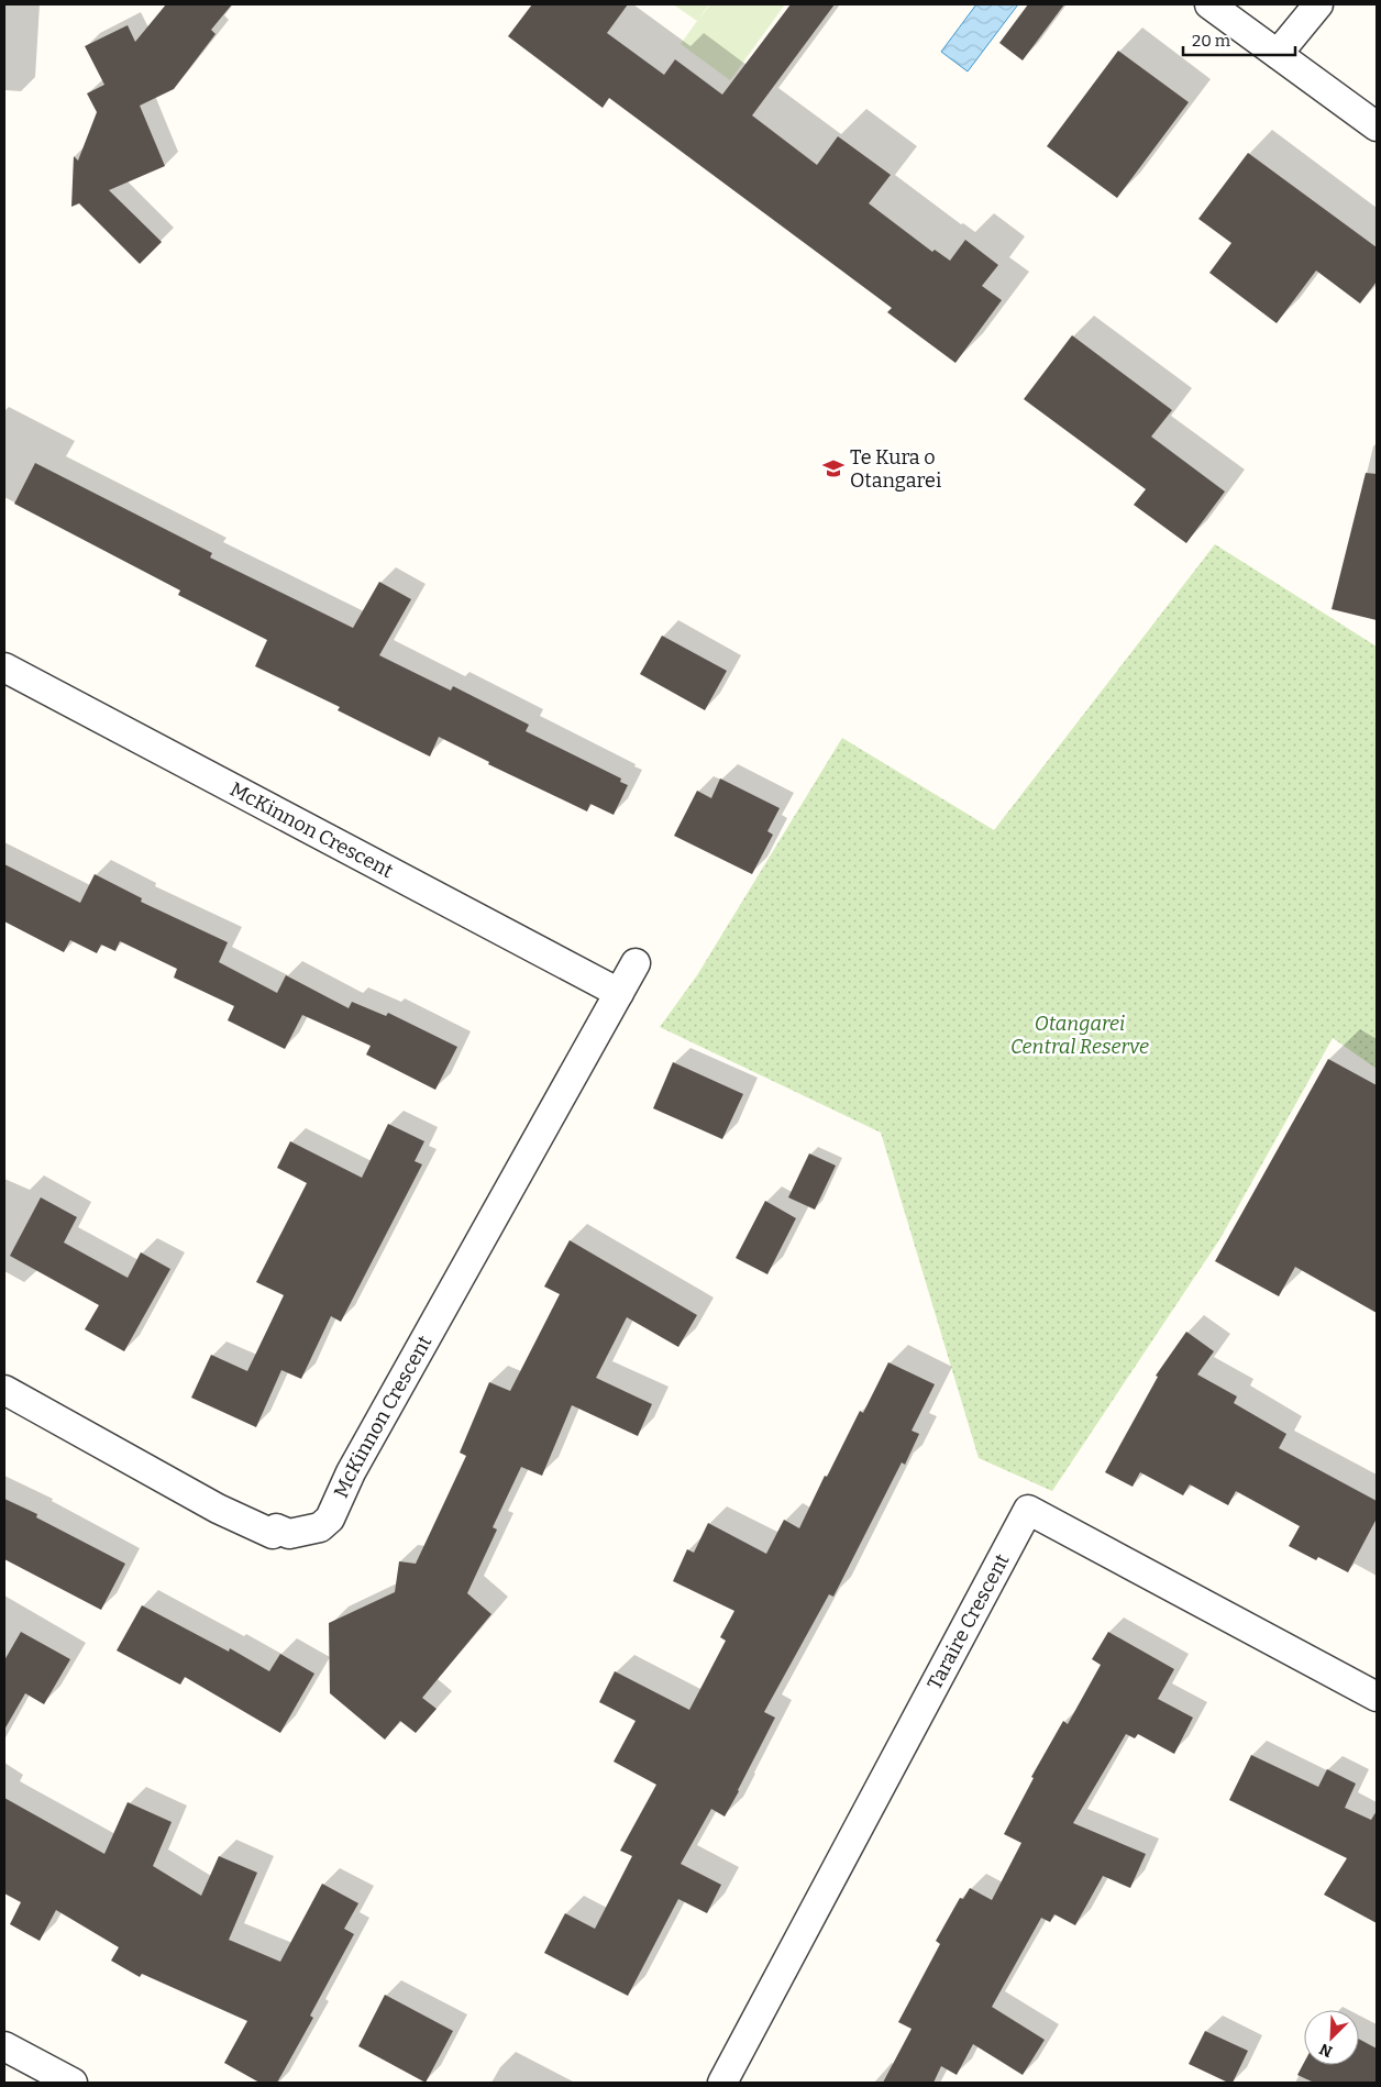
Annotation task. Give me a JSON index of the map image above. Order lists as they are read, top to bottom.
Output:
{
  "streets": {
    "street": ["McKinnon Crescent", "Taraire Crescent"]
  },
  "parks": ["Otangarei Central Reserve"],
  "places": {
    "school or university": ["Te Kura o Otangarei"]
  },
  "scale_bar": "20 m",
  "north": "bottom left"
}
